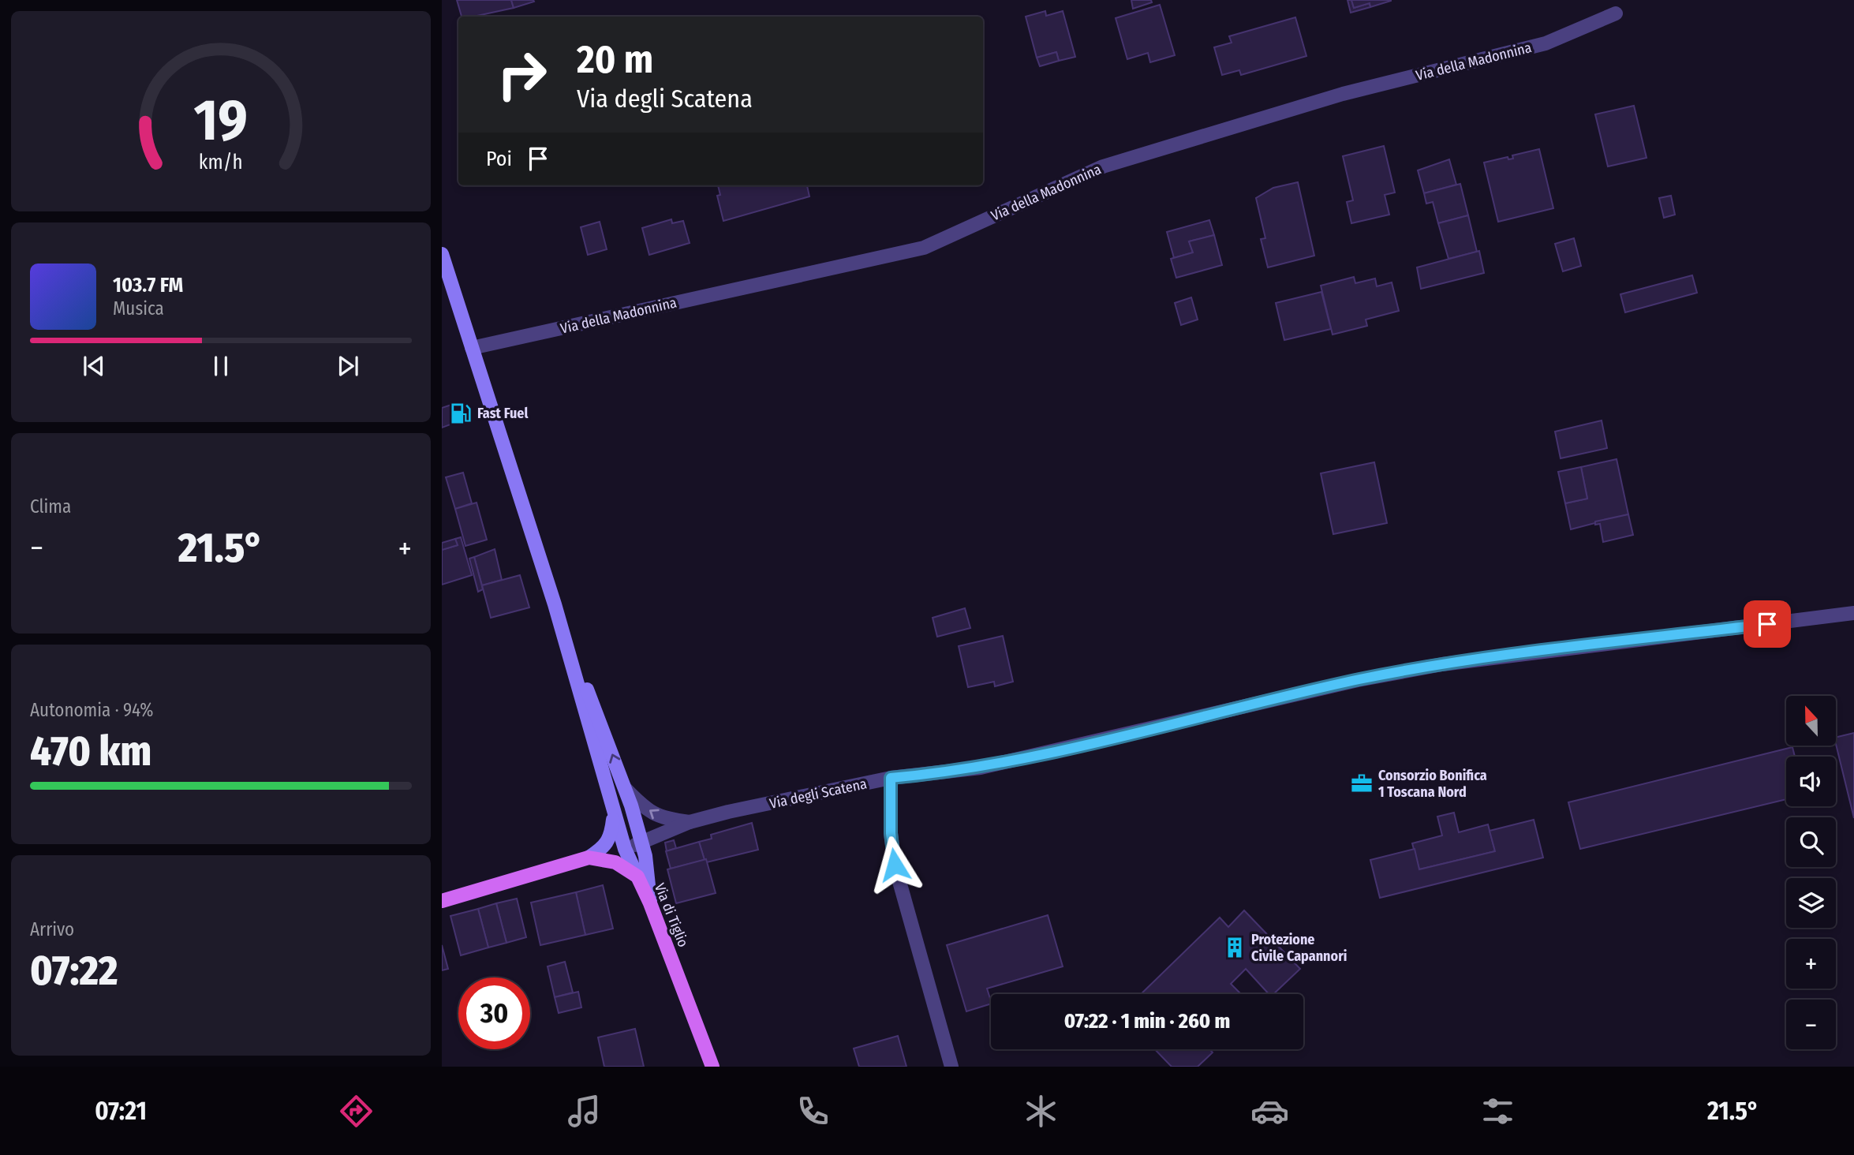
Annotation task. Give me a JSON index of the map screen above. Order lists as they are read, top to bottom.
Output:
{
  "streets": {
    "main road": ["Via di Tiglio"],
    "street": ["Via della Madonnina", "Via degli Scatena"]
  },
  "places": {
    "fuel station": ["Fast Fuel"],
    "office": ["Consorzio Bonifica 1 Toscana Nord"],
    "building": ["Protezione Civile Capannori"]
  },
  "north": "top",
  "page": {
    "turn": ["20 m", "Via degli Scatena"],
    "then": "Poi",
    "song": ["103.7 FM", "Musica"],
    "tile": [
      "Clima",
      ["Autonomia · 94%", "470 km"],
      ["Arrivo", "07:22"]
    ],
    "heat": ["−", "21.5°", "+"],
    "map_buttons": ["+", "−"],
    "limit": "30",
    "trip": "07:22 · 1 min · 260 m",
    "tabs": ["07:21", "21.5°"],
    "gauge": ["19", "km/h"]
  }
}
